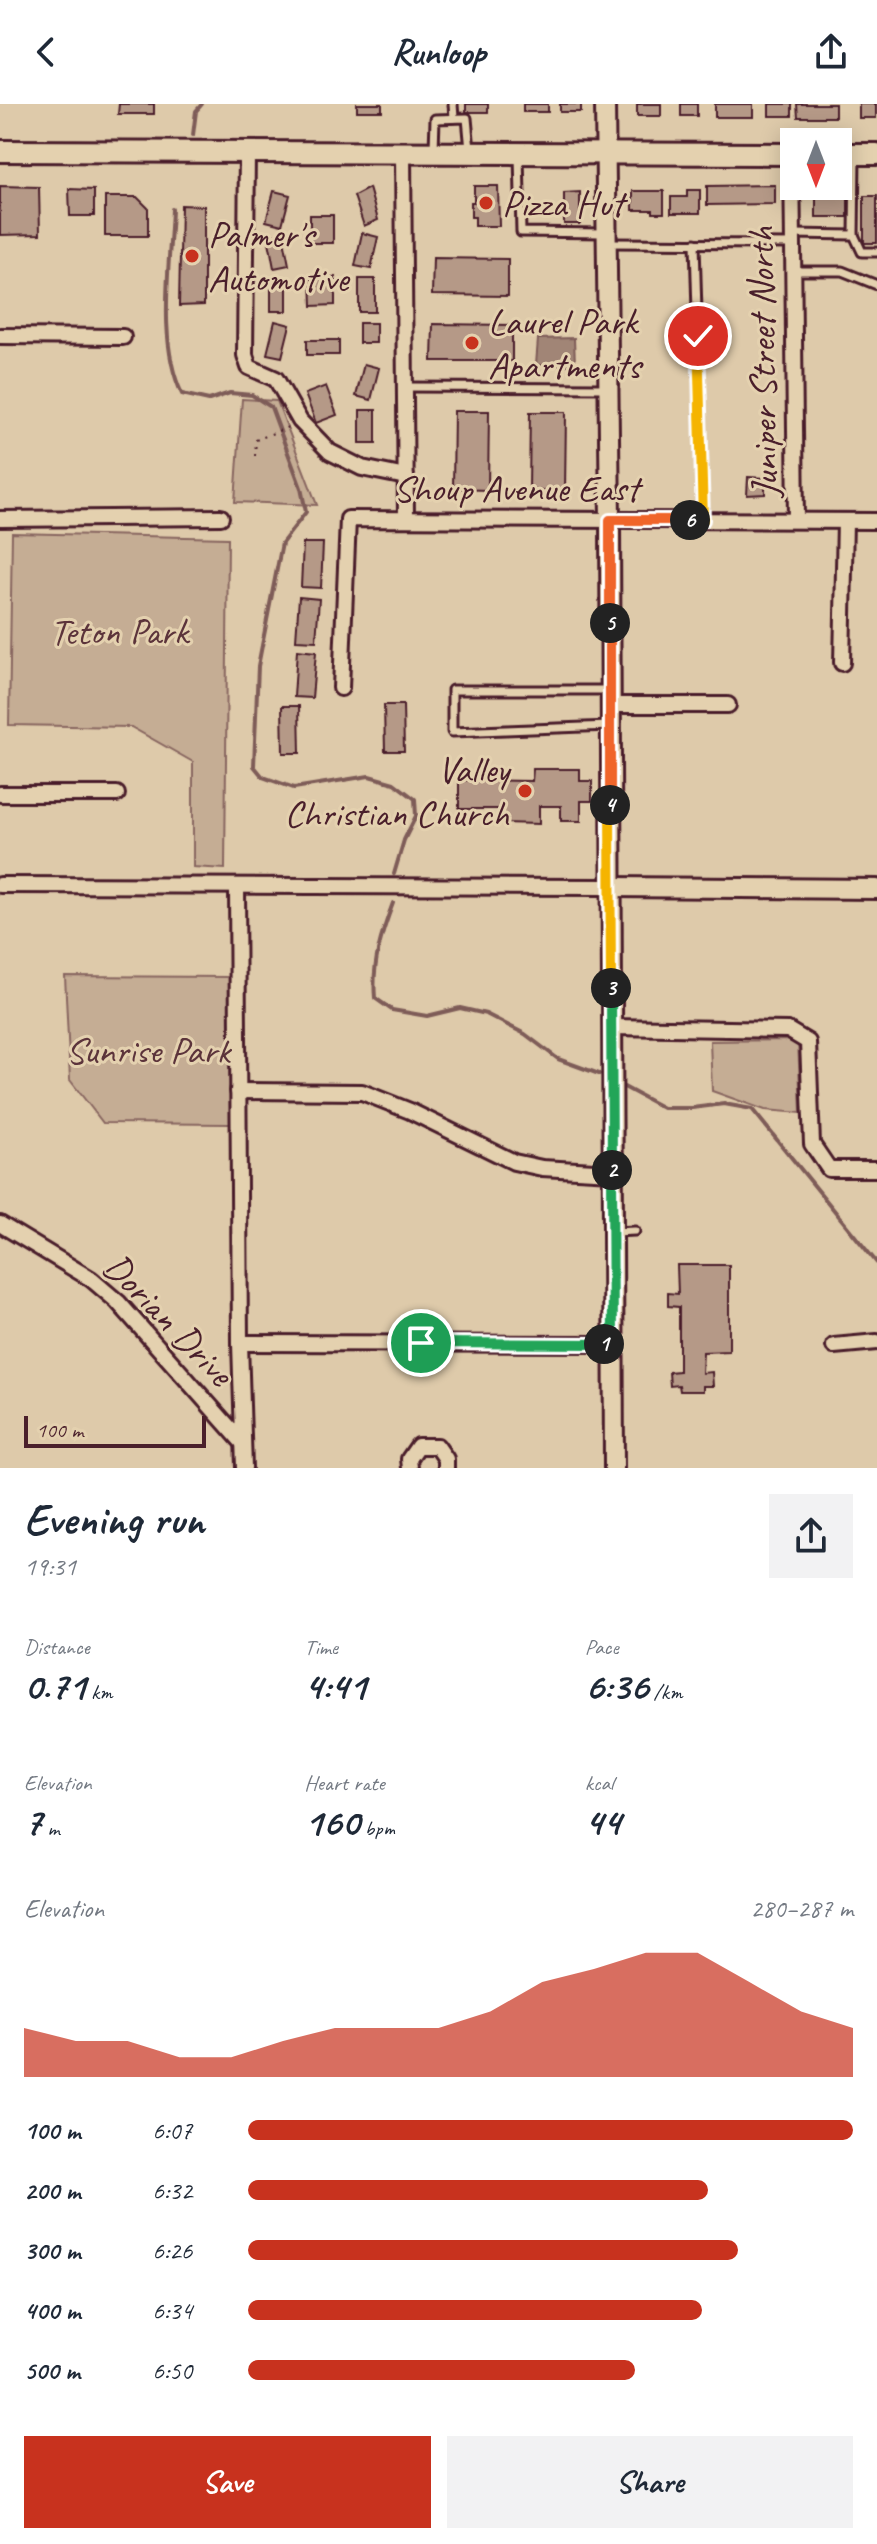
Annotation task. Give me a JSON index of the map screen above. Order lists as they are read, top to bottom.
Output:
{
  "streets": {
    "street": ["Juniper Street North", "Shoup Avenue East", "Dorian Drive"]
  },
  "crossings": [
    ["Juniper Street North", "Shoup Avenue East"]
  ],
  "parks": ["Teton Park", "Sunrise Park"],
  "places": [
    "Pizza Hut",
    "Palmer's Automotive",
    "Laurel Park Apartments",
    "Valley Christian Church"
  ],
  "scale_bar": "100 m",
  "north": "bottom",
  "page": {
    "header": "Runloop",
    "pins": [
      "6",
      "5",
      "4",
      "3",
      "2",
      "1"
    ],
    "scale": "100 m",
    "heading": ["Evening run", "19:31"],
    "stats": [
      ["Distance", "0.71 km"],
      ["Time", "4:41"],
      ["Pace", "6:36 /km"],
      ["Elevation", "7 m"],
      ["Heart rate", "160 bpm"],
      ["kcal", "44"]
    ],
    "chart": ["Elevation", "280–287 m"],
    "list": [
      {
        "name": "100 m",
        "note": "6:07"
      },
      {
        "name": "200 m",
        "note": "6:32"
      },
      {
        "name": "300 m",
        "note": "6:26"
      },
      {
        "name": "400 m",
        "note": "6:34"
      },
      {
        "name": "500 m",
        "note": "6:50"
      }
    ],
    "buttons": ["Save", "Share"]
  }
}
